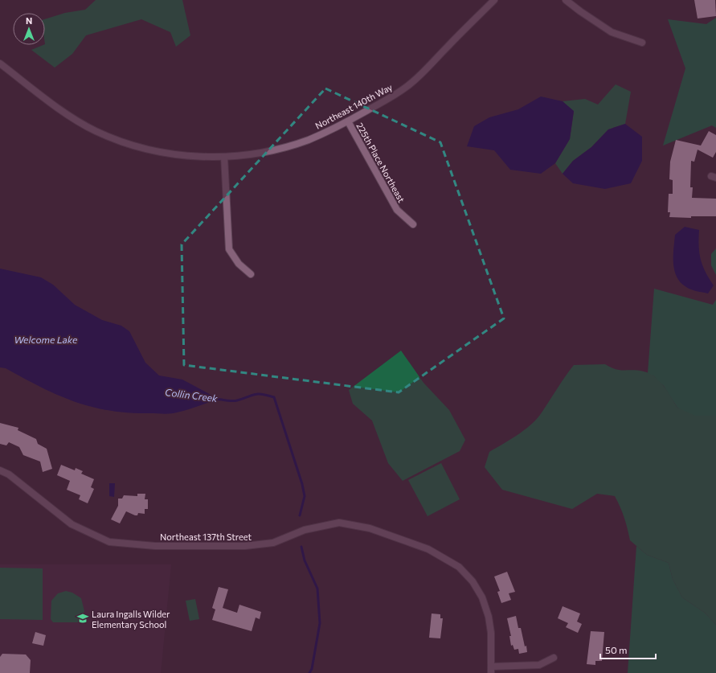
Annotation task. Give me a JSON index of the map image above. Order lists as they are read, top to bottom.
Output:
{
  "streets": {
    "street": ["Northeast 140th Way", "225th Place Northeast", "Northeast 137th Street"]
  },
  "crossings": [
    ["Northeast 140th Way", "225th Place Northeast"]
  ],
  "water": ["Welcome Lake", "Collin Creek"],
  "places": {
    "school or university": ["Laura Ingalls Wilder Elementary School"]
  },
  "scale_bar": "50 m",
  "north": "top"
}
